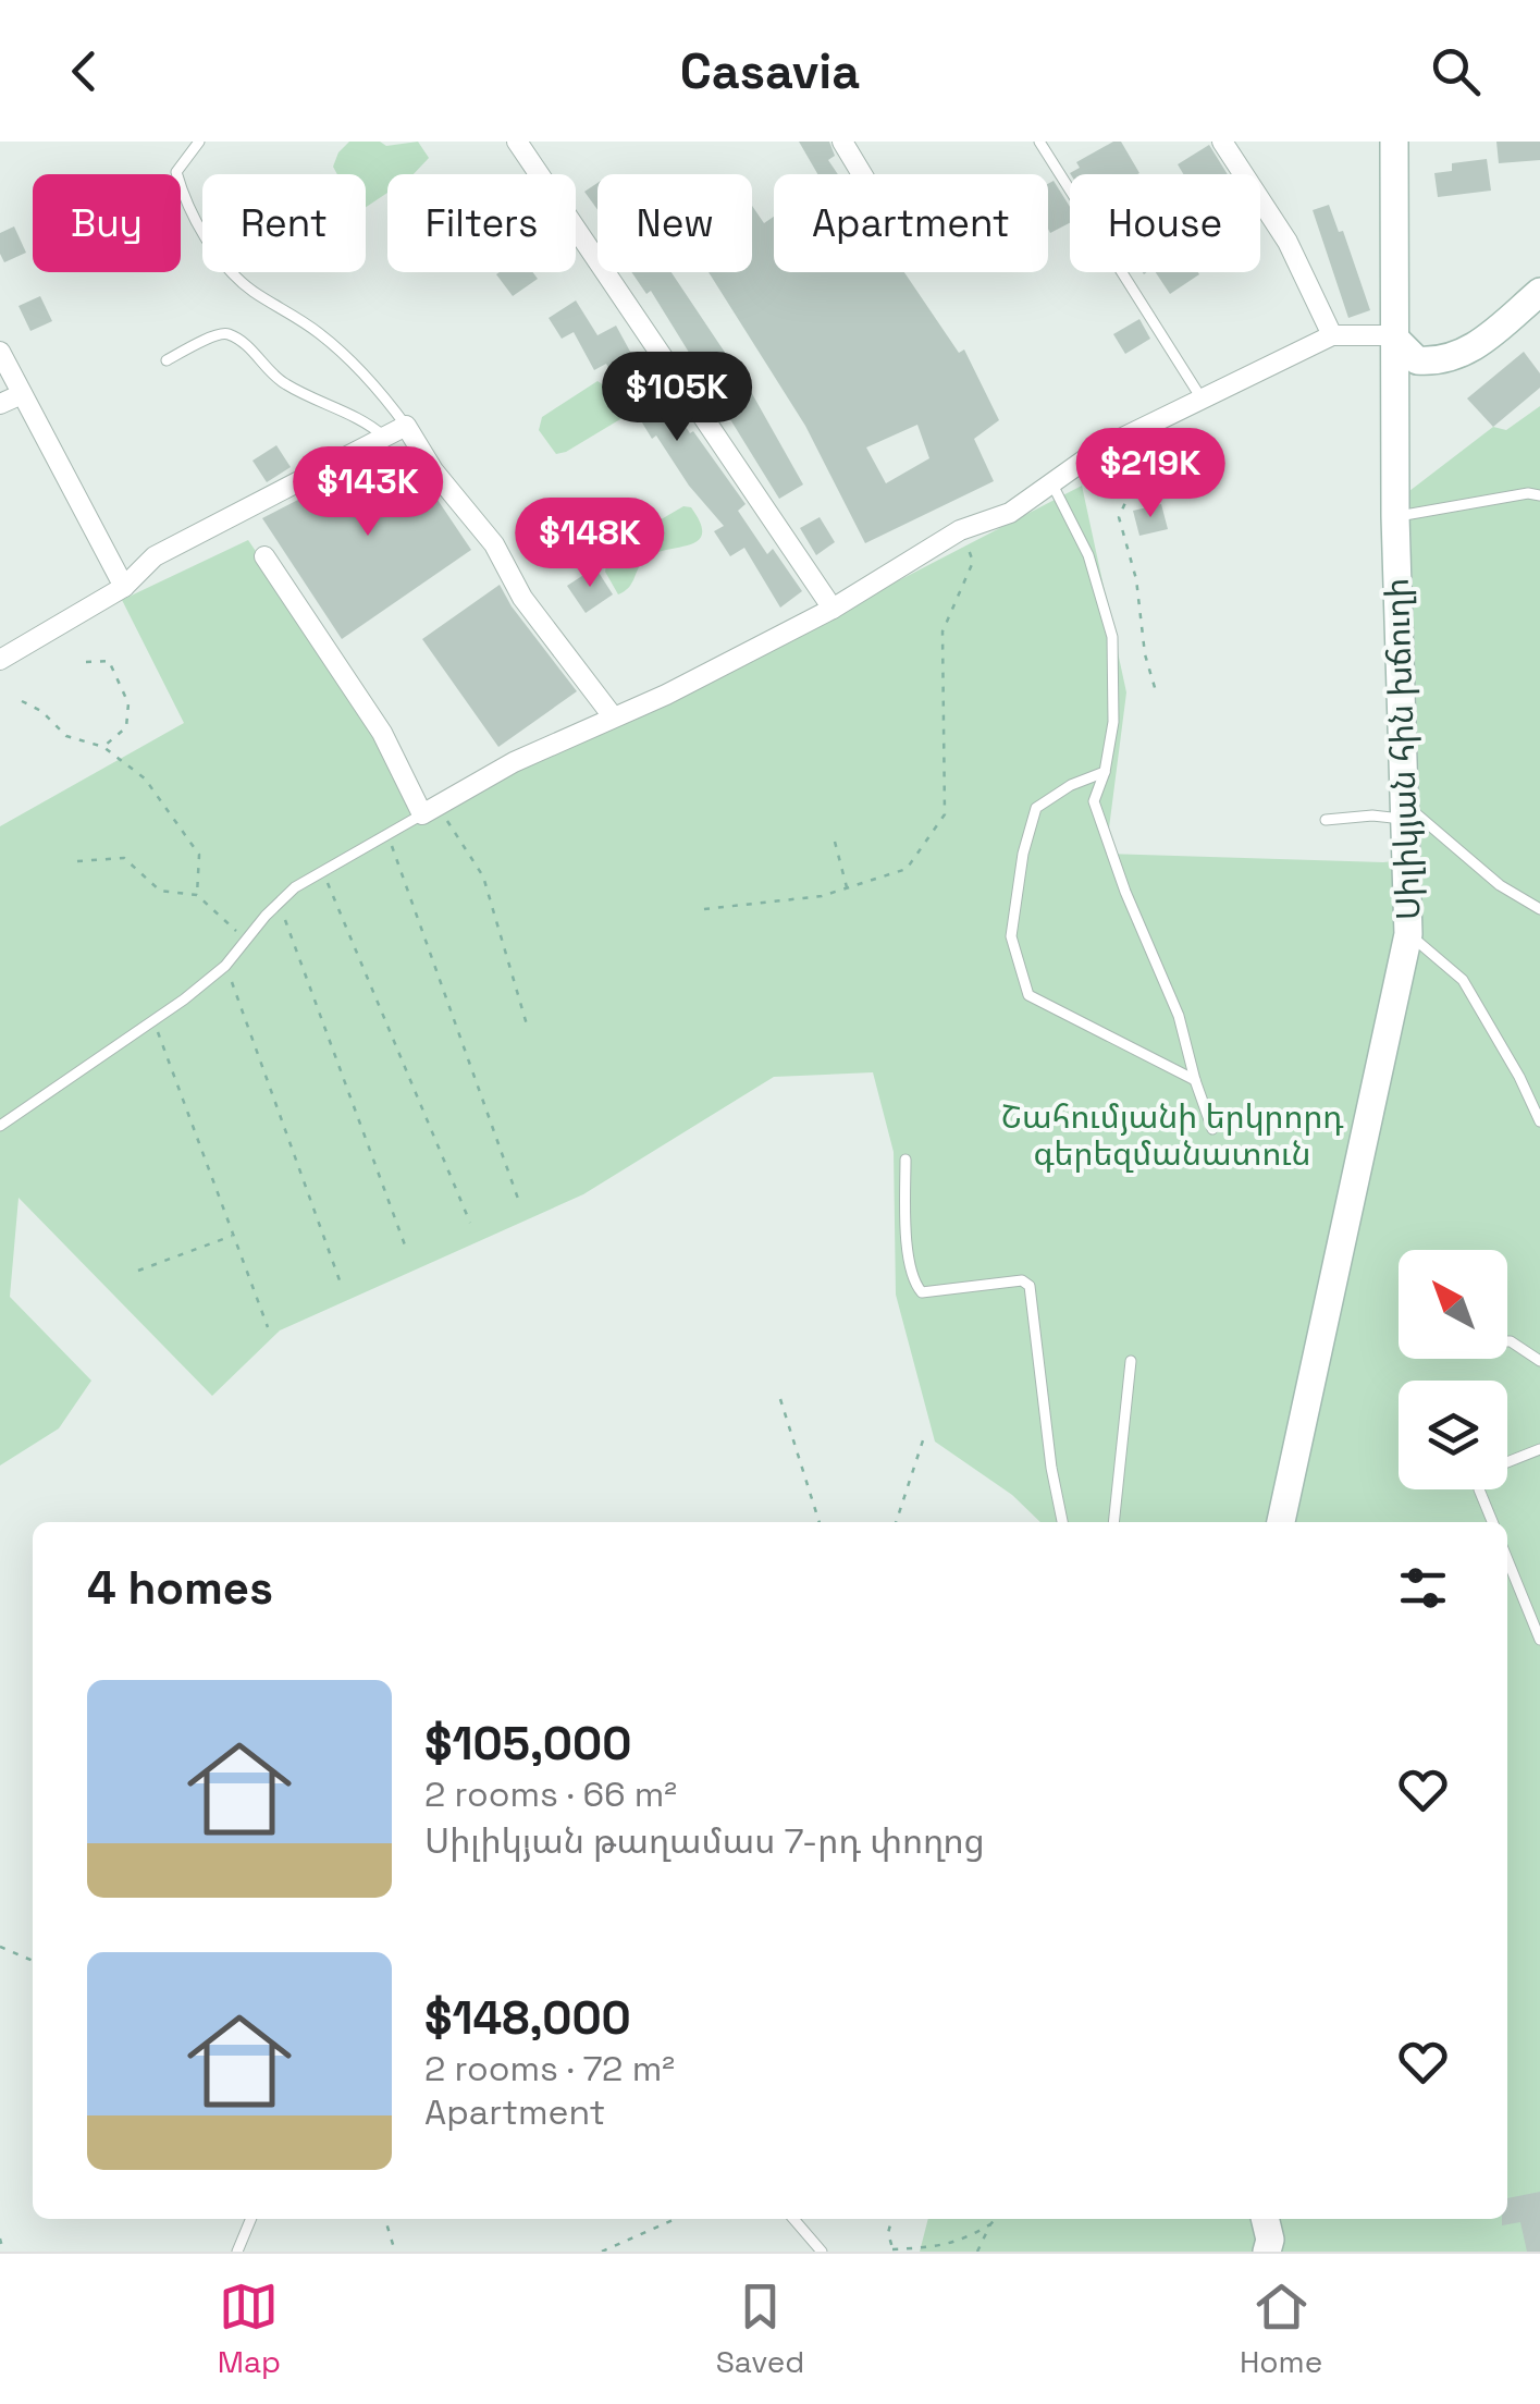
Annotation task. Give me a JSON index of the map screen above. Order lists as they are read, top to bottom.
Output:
{
  "streets": {
    "street": ["Սիլիկյան հին խճուղի"]
  },
  "parks": ["Շահումյանի երկրորդ գերեզմանատուն"],
  "north": "top left",
  "page": {
    "header": "Casavia",
    "chip": [
      "Buy",
      "Rent",
      "Filters",
      "New",
      "Apartment",
      "House"
    ],
    "price": [
      "$105K",
      "$219K",
      "$143K",
      "$148K"
    ],
    "heading": "4 homes",
    "list": [
      {
        "name": "$105,000",
        "note": "2 rooms · 66 m² · Սիլիկյան թաղամաս 7-րդ փողոց"
      },
      {
        "name": "$148,000",
        "note": "2 rooms · 72 m² · Apartment"
      }
    ],
    "tabs": ["Map", "Saved", "Home"]
  }
}
